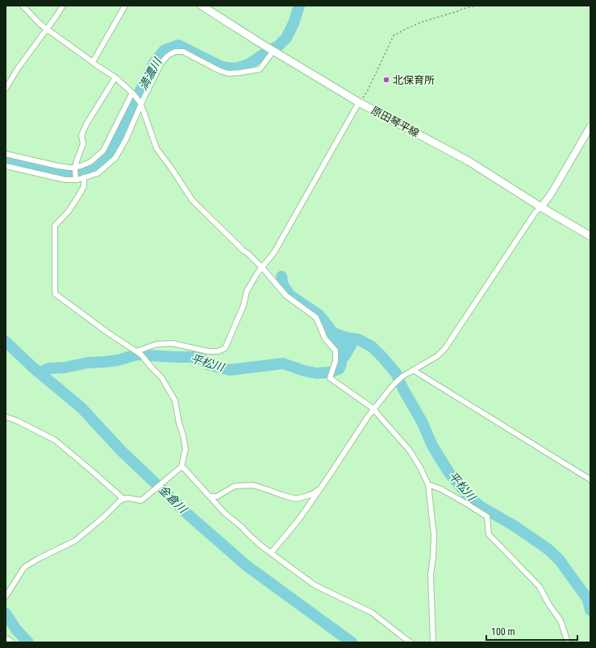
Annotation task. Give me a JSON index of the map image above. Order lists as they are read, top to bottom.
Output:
{
  "streets": {
    "main road": ["原田琴平線"]
  },
  "water": ["満濃川", "平松川", "金倉川"],
  "places": ["北保育所"],
  "scale_bar": "100 m"
}
